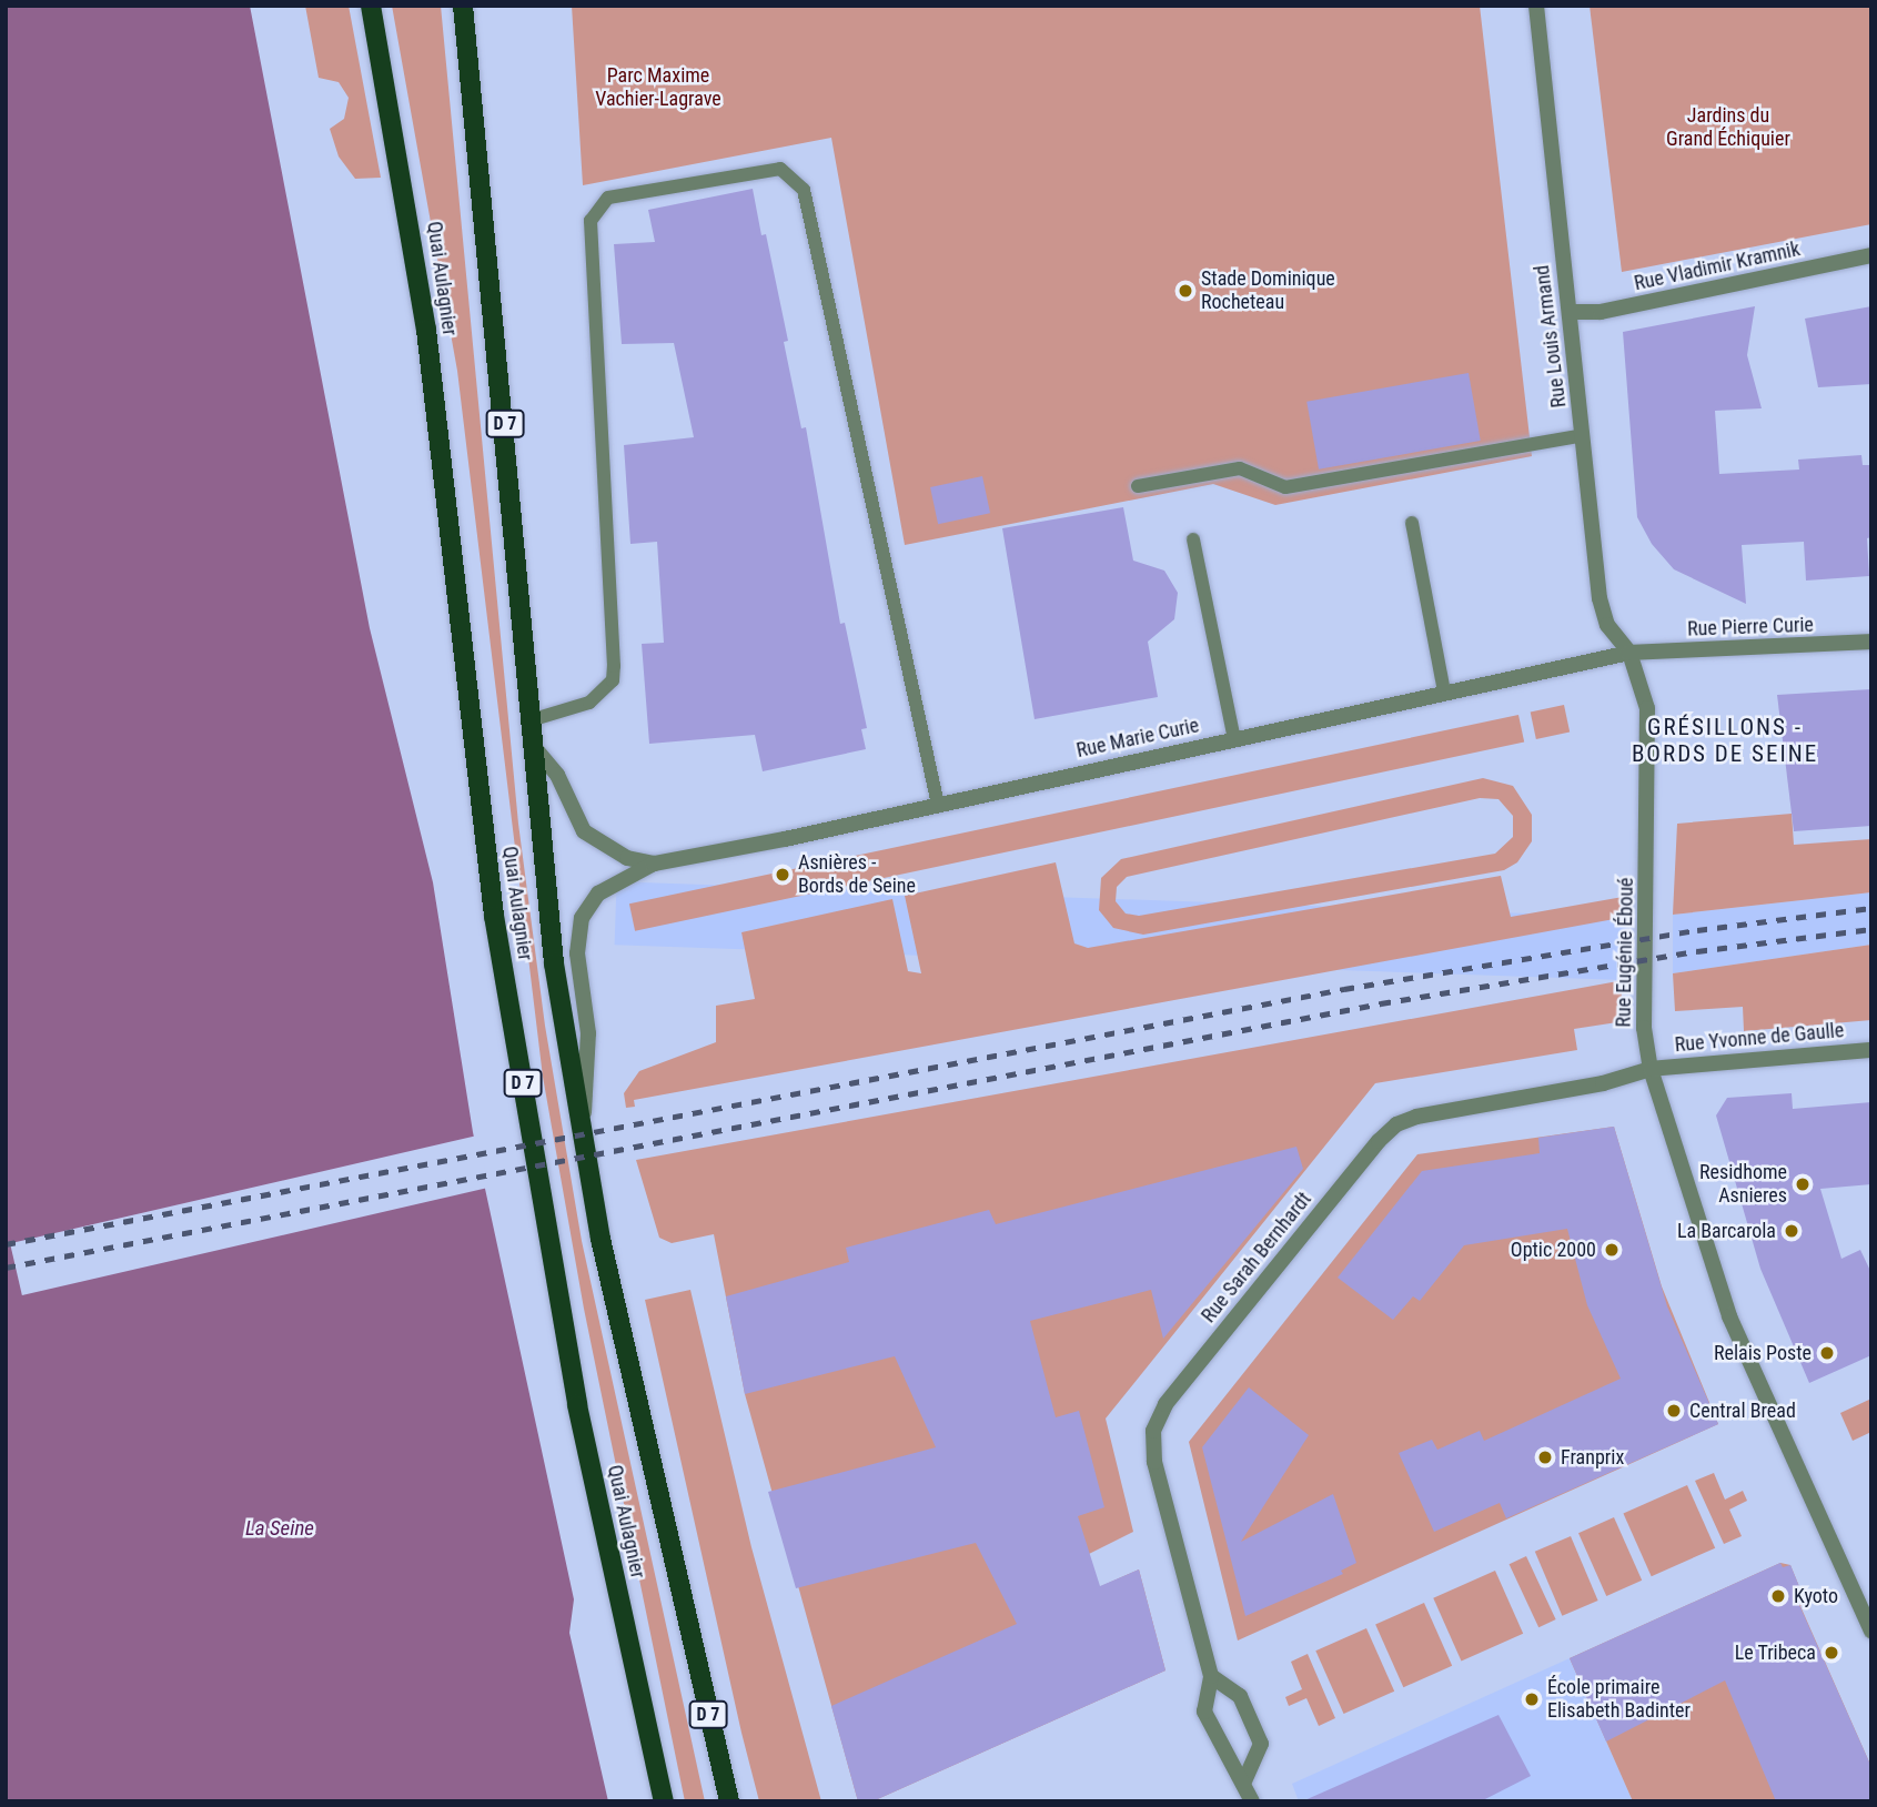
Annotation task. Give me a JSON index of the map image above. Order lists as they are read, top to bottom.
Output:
{
  "streets": {
    "main road": ["Quai Aulagnier", "D 7"],
    "street": [
      "Rue Vladimir Kramnik",
      "Rue Louis Armand",
      "Rue Pierre Curie",
      "Rue Marie Curie",
      "Rue Eugénie Éboué",
      "Rue Yvonne de Gaulle",
      "Rue Sarah Bernhardt"
    ]
  },
  "crossings": [
    ["Rue Vladimir Kramnik", "Rue Louis Armand"],
    ["Quai Aulagnier", "Rue Marie Curie"],
    ["Rue Louis Armand", "Rue Pierre Curie"],
    ["Rue Louis Armand", "Rue Marie Curie"],
    ["Rue Louis Armand", "Rue Eugénie Éboué"],
    ["Rue Pierre Curie", "Rue Marie Curie"],
    ["Rue Pierre Curie", "Rue Eugénie Éboué"],
    ["Rue Marie Curie", "Rue Eugénie Éboué"],
    ["Rue Eugénie Éboué", "Rue Yvonne de Gaulle"],
    ["Rue Eugénie Éboué", "Rue Sarah Bernhardt"],
    ["Rue Yvonne de Gaulle", "Rue Sarah Bernhardt"]
  ],
  "districts": ["GRÉSILLONS - BORDS DE SEINE"],
  "water": ["La Seine"],
  "parks": ["Parc Maxime Vachier-Lagrave", "Jardins du Grand Échiquier"],
  "places": [
    "Stade Dominique Rocheteau",
    "Asnières - Bords de Seine",
    "Residhome Asnieres",
    "La Barcarola",
    "Optic 2000",
    "Relais Poste",
    "Central Bread",
    "Franprix",
    "Kyoto",
    "Le Tribeca",
    "École primaire Elisabeth Badinter"
  ]
}
